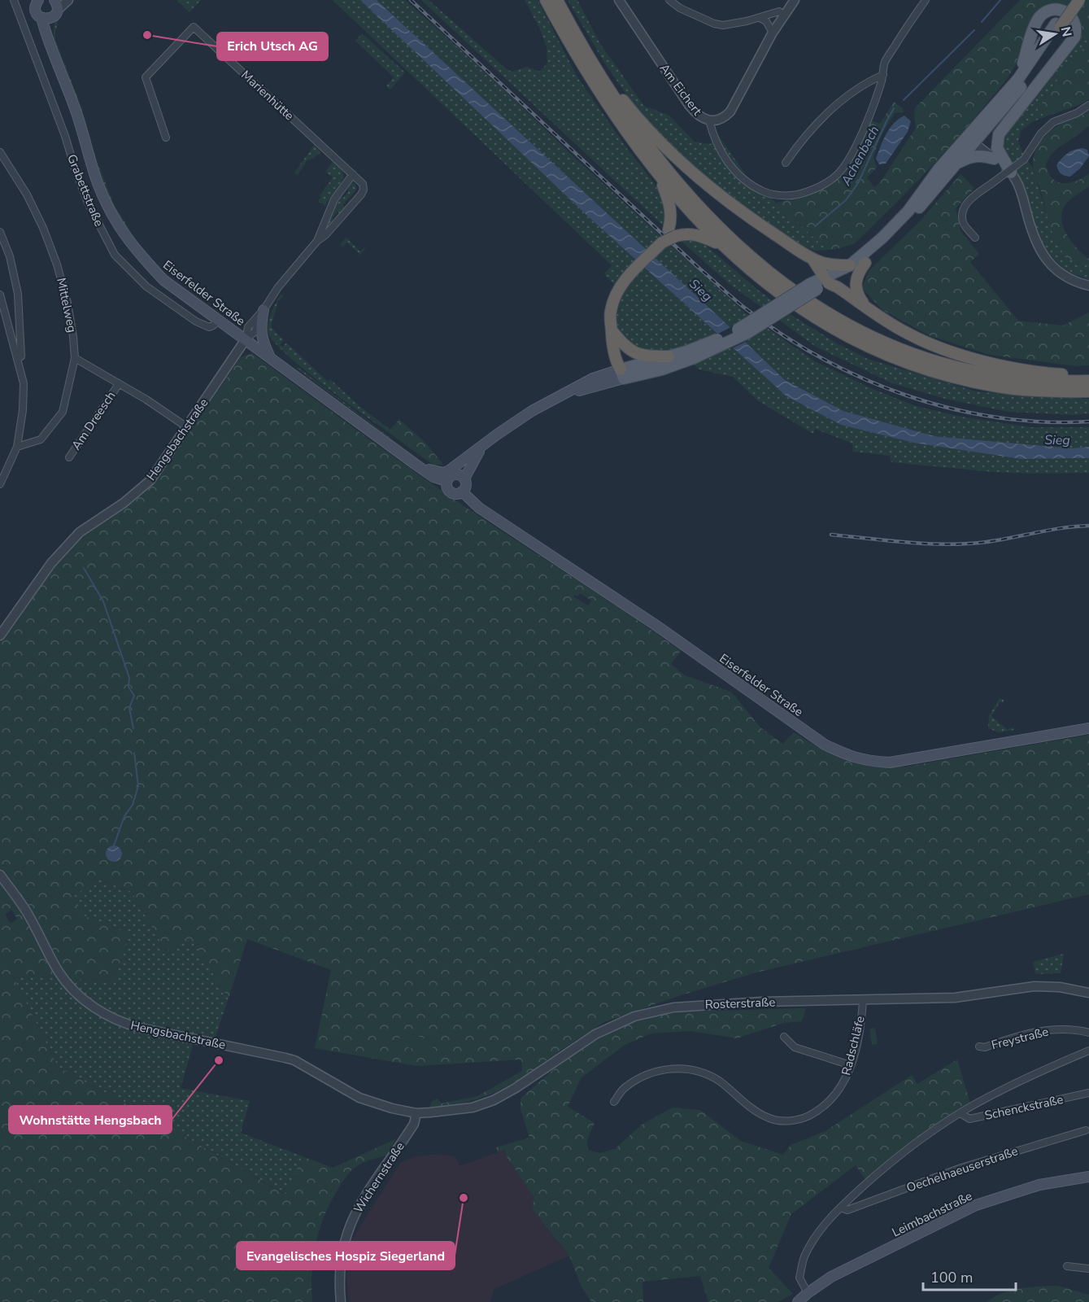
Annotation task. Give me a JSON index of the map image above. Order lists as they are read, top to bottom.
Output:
{
  "streets": {
    "main road": ["Eiserfelder Straße", "Leimbachstraße"],
    "street": [
      "Am Eichert",
      "Marienhütte",
      "Grabettstraße",
      "Mittelweg",
      "Am Dreesch",
      "Hengsbachstraße",
      "Rosterstraße",
      "Freystraße",
      "Radschläfe",
      "Schenckstraße",
      "Oechelhaeuserstraße",
      "Wichernstraße"
    ]
  },
  "crossings": [
    ["Marienhütte", "Eiserfelder Straße"],
    ["Marienhütte", "Hengsbachstraße"],
    ["Grabettstraße", "Eiserfelder Straße"],
    ["Eiserfelder Straße", "Hengsbachstraße"],
    ["Mittelweg", "Am Dreesch"],
    ["Am Dreesch", "Hengsbachstraße"],
    ["Hengsbachstraße", "Rosterstraße"],
    ["Hengsbachstraße", "Wichernstraße"],
    ["Rosterstraße", "Radschläfe"],
    ["Rosterstraße", "Wichernstraße"]
  ],
  "water": ["Achenbach", "Sieg"],
  "places": ["Erich Utsch AG", "Wohnstätte Hengsbach", "Evangelisches Hospiz Siegerland"],
  "scale_bar": "100 m",
  "north": "right"
}
